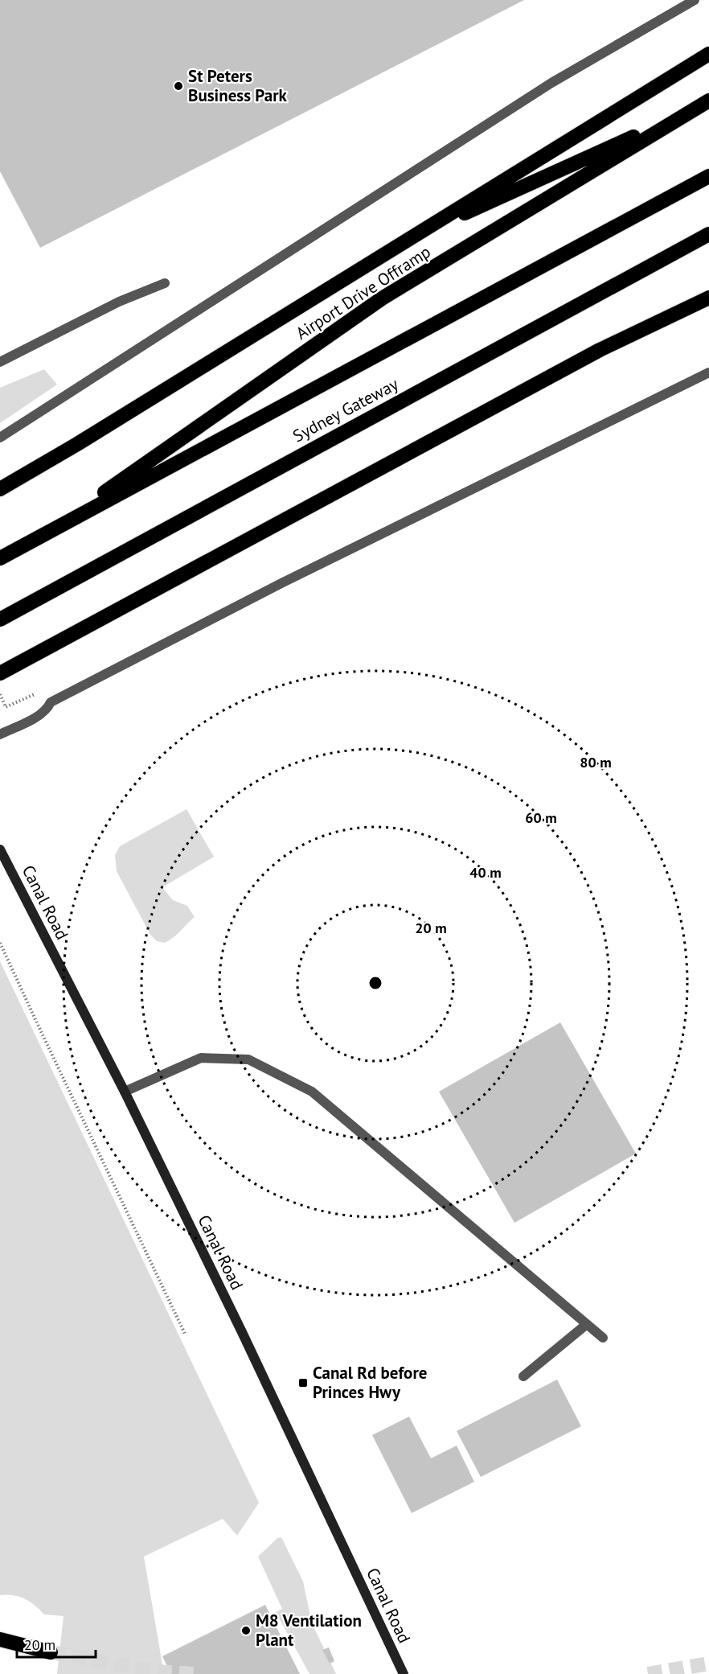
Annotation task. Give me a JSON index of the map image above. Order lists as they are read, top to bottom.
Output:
{
  "streets": {
    "highway": ["Airport Drive Offramp", "Sydney Gateway"],
    "main road": ["Canal Road"]
  },
  "crossings": [
    ["Airport Drive Offramp", "Sydney Gateway"]
  ],
  "places": {
    "other": ["St Peters Business Park", "M8 Ventilation Plant"],
    "transit": ["Canal Rd before Princes Hwy"]
  },
  "scale_bar": "20 m",
  "rings": [
    "80 m",
    "60 m",
    "40 m",
    "20 m"
  ]
}
